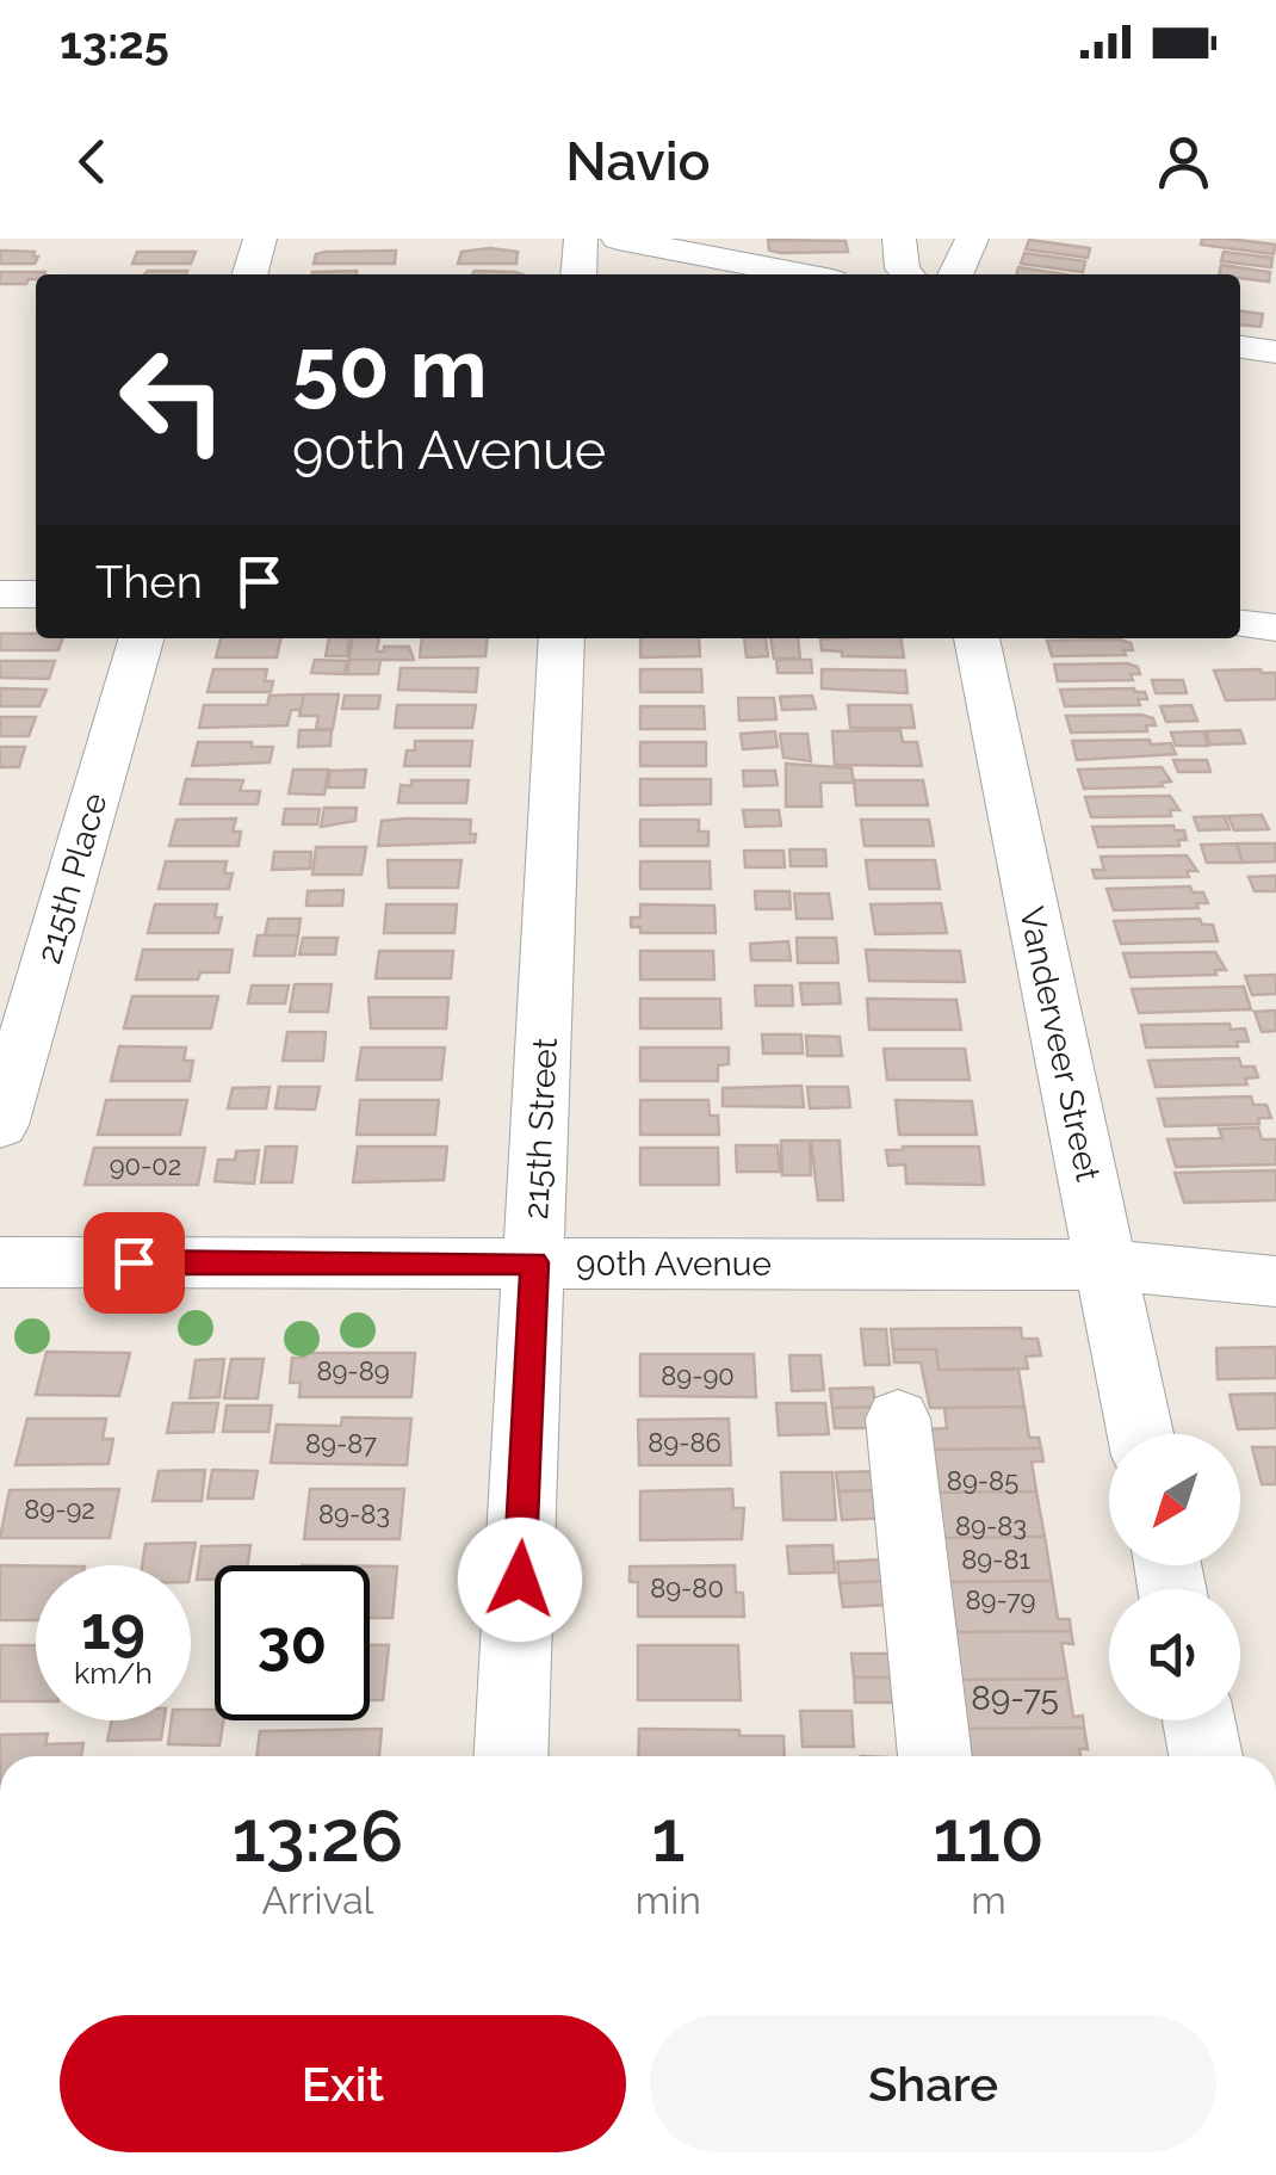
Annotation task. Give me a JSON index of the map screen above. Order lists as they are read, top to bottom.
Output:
{
  "streets": {
    "street": [
      "215th Place",
      "Vanderveer Street",
      "215th Street",
      "90th Avenue"
    ]
  },
  "crossings": [
    ["Vanderveer Street", "90th Avenue"],
    ["215th Street", "90th Avenue"]
  ],
  "house_numbers": [
    "90-02",
    "89-89",
    "89-90",
    "89-86",
    "89-87",
    "89-85",
    "89-92",
    "89-83",
    "89-83",
    "89-81",
    "89-80",
    "89-79",
    "89-75"
  ],
  "north": "bottom left",
  "page": {
    "status": "13:25",
    "header": "Navio",
    "turn": ["50 m", "90th Avenue"],
    "then": "Then",
    "speed": "19 km/h",
    "limit": "30",
    "eta": [
      "13:26",
      "Arrival",
      "1",
      "min",
      "110",
      "m"
    ],
    "buttons": ["Exit", "Share"]
  }
}
